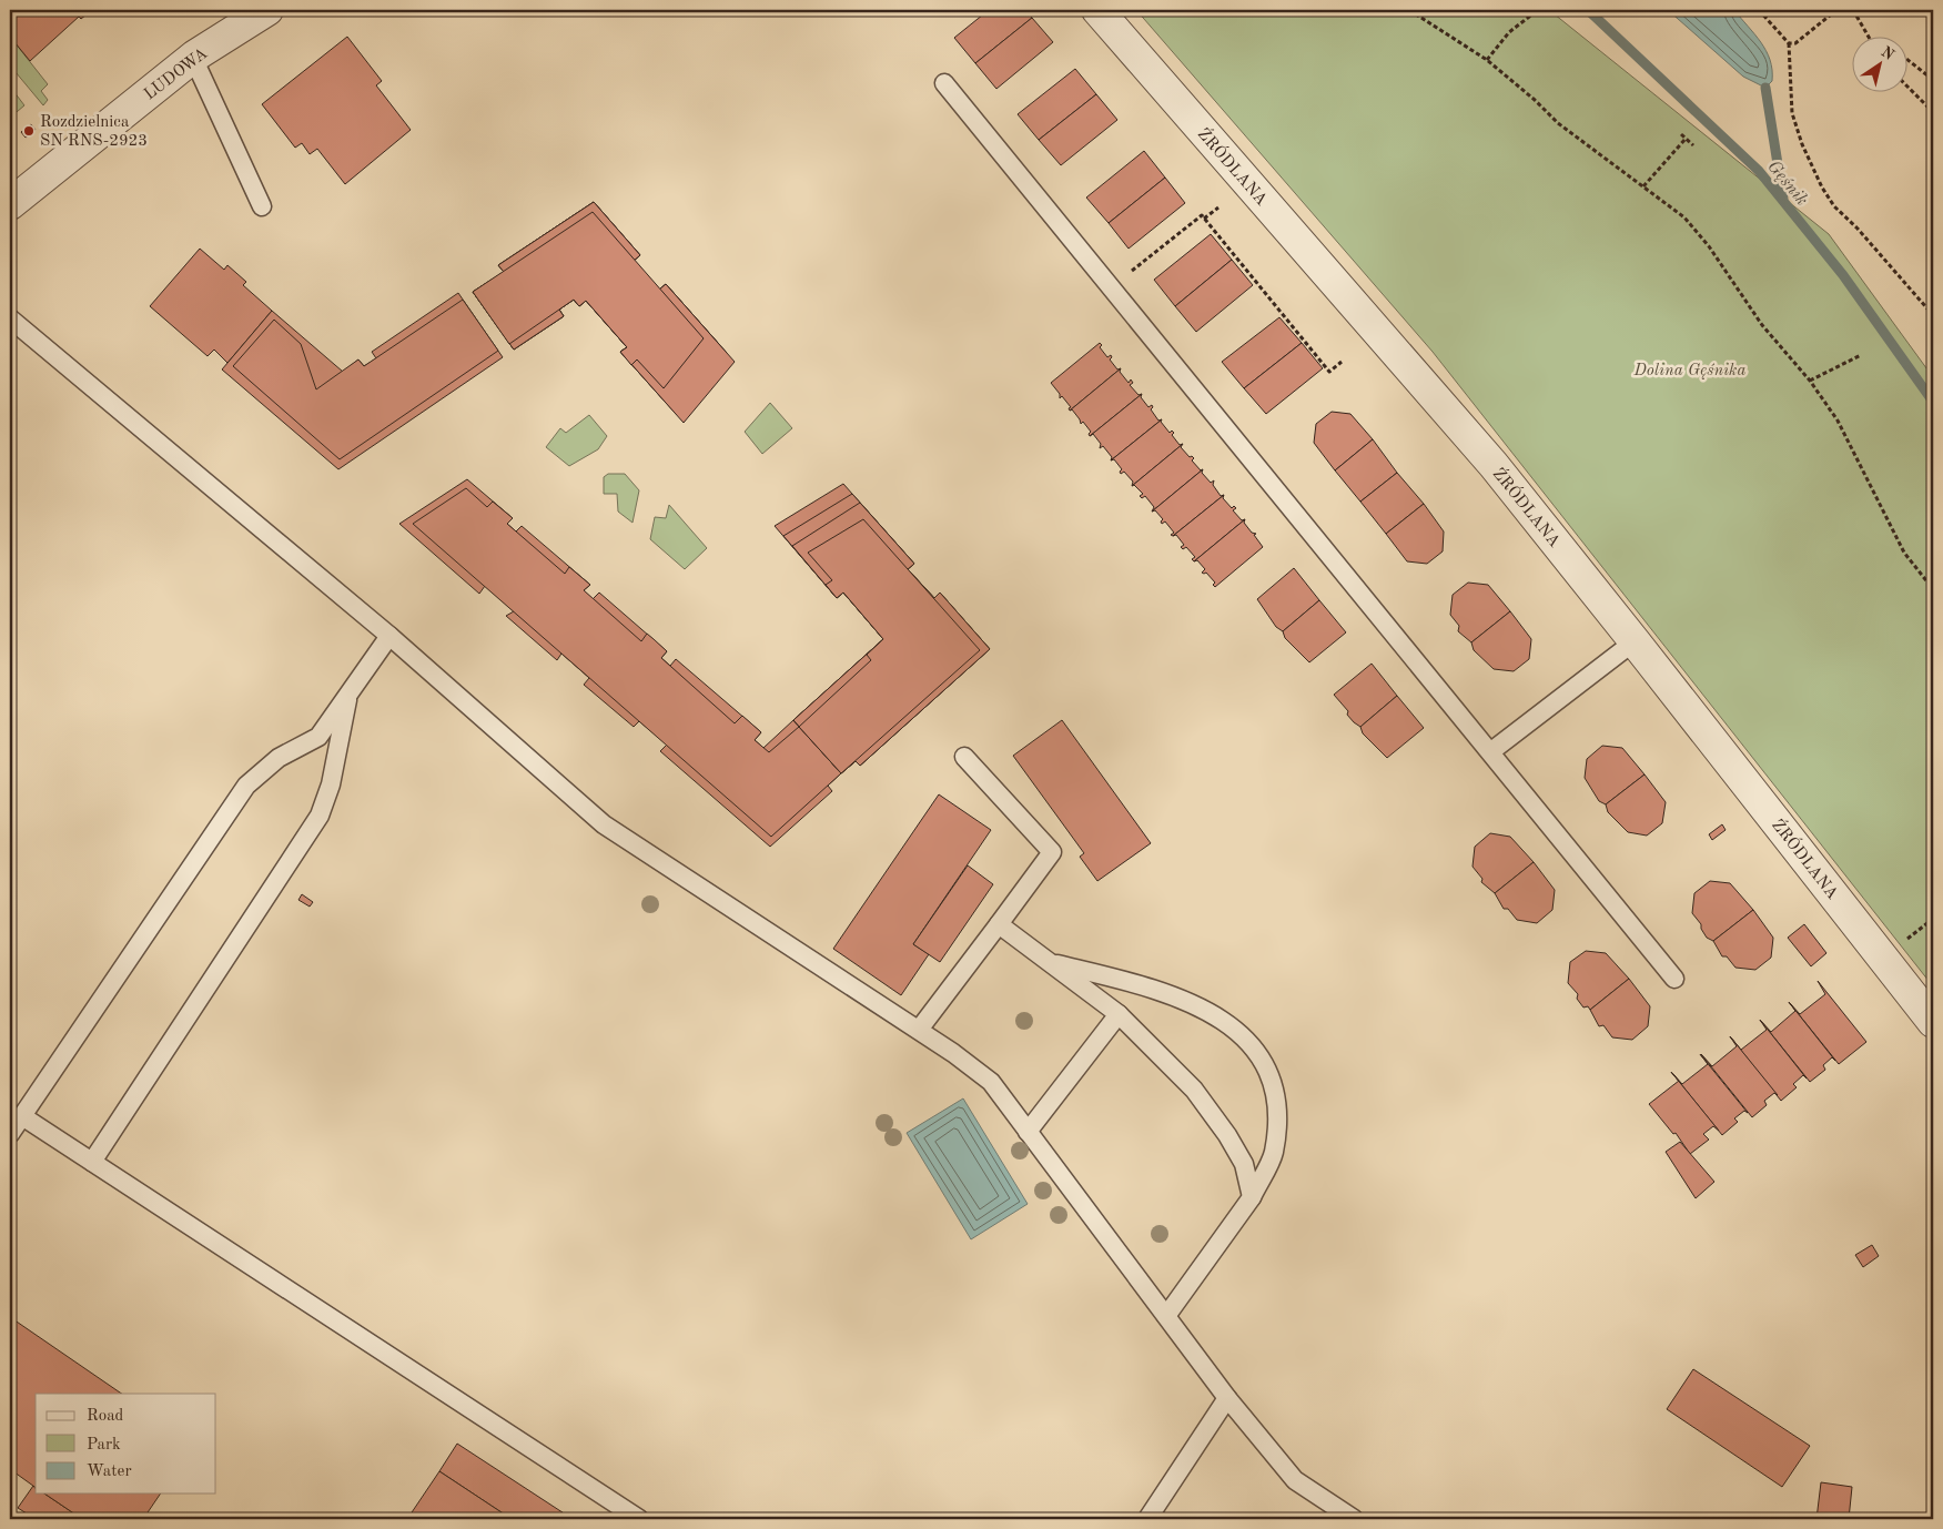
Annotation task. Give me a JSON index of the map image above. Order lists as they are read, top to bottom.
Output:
{
  "streets": {
    "street": ["LUDOWA", "ŹRÓDLANA"]
  },
  "water": ["Gęśnik"],
  "parks": ["Dolina Gęśnika"],
  "places": ["Rozdzielnica SN RNS-2923"],
  "legend": ["Road", "Park", "Water"],
  "north": "top right"
}
